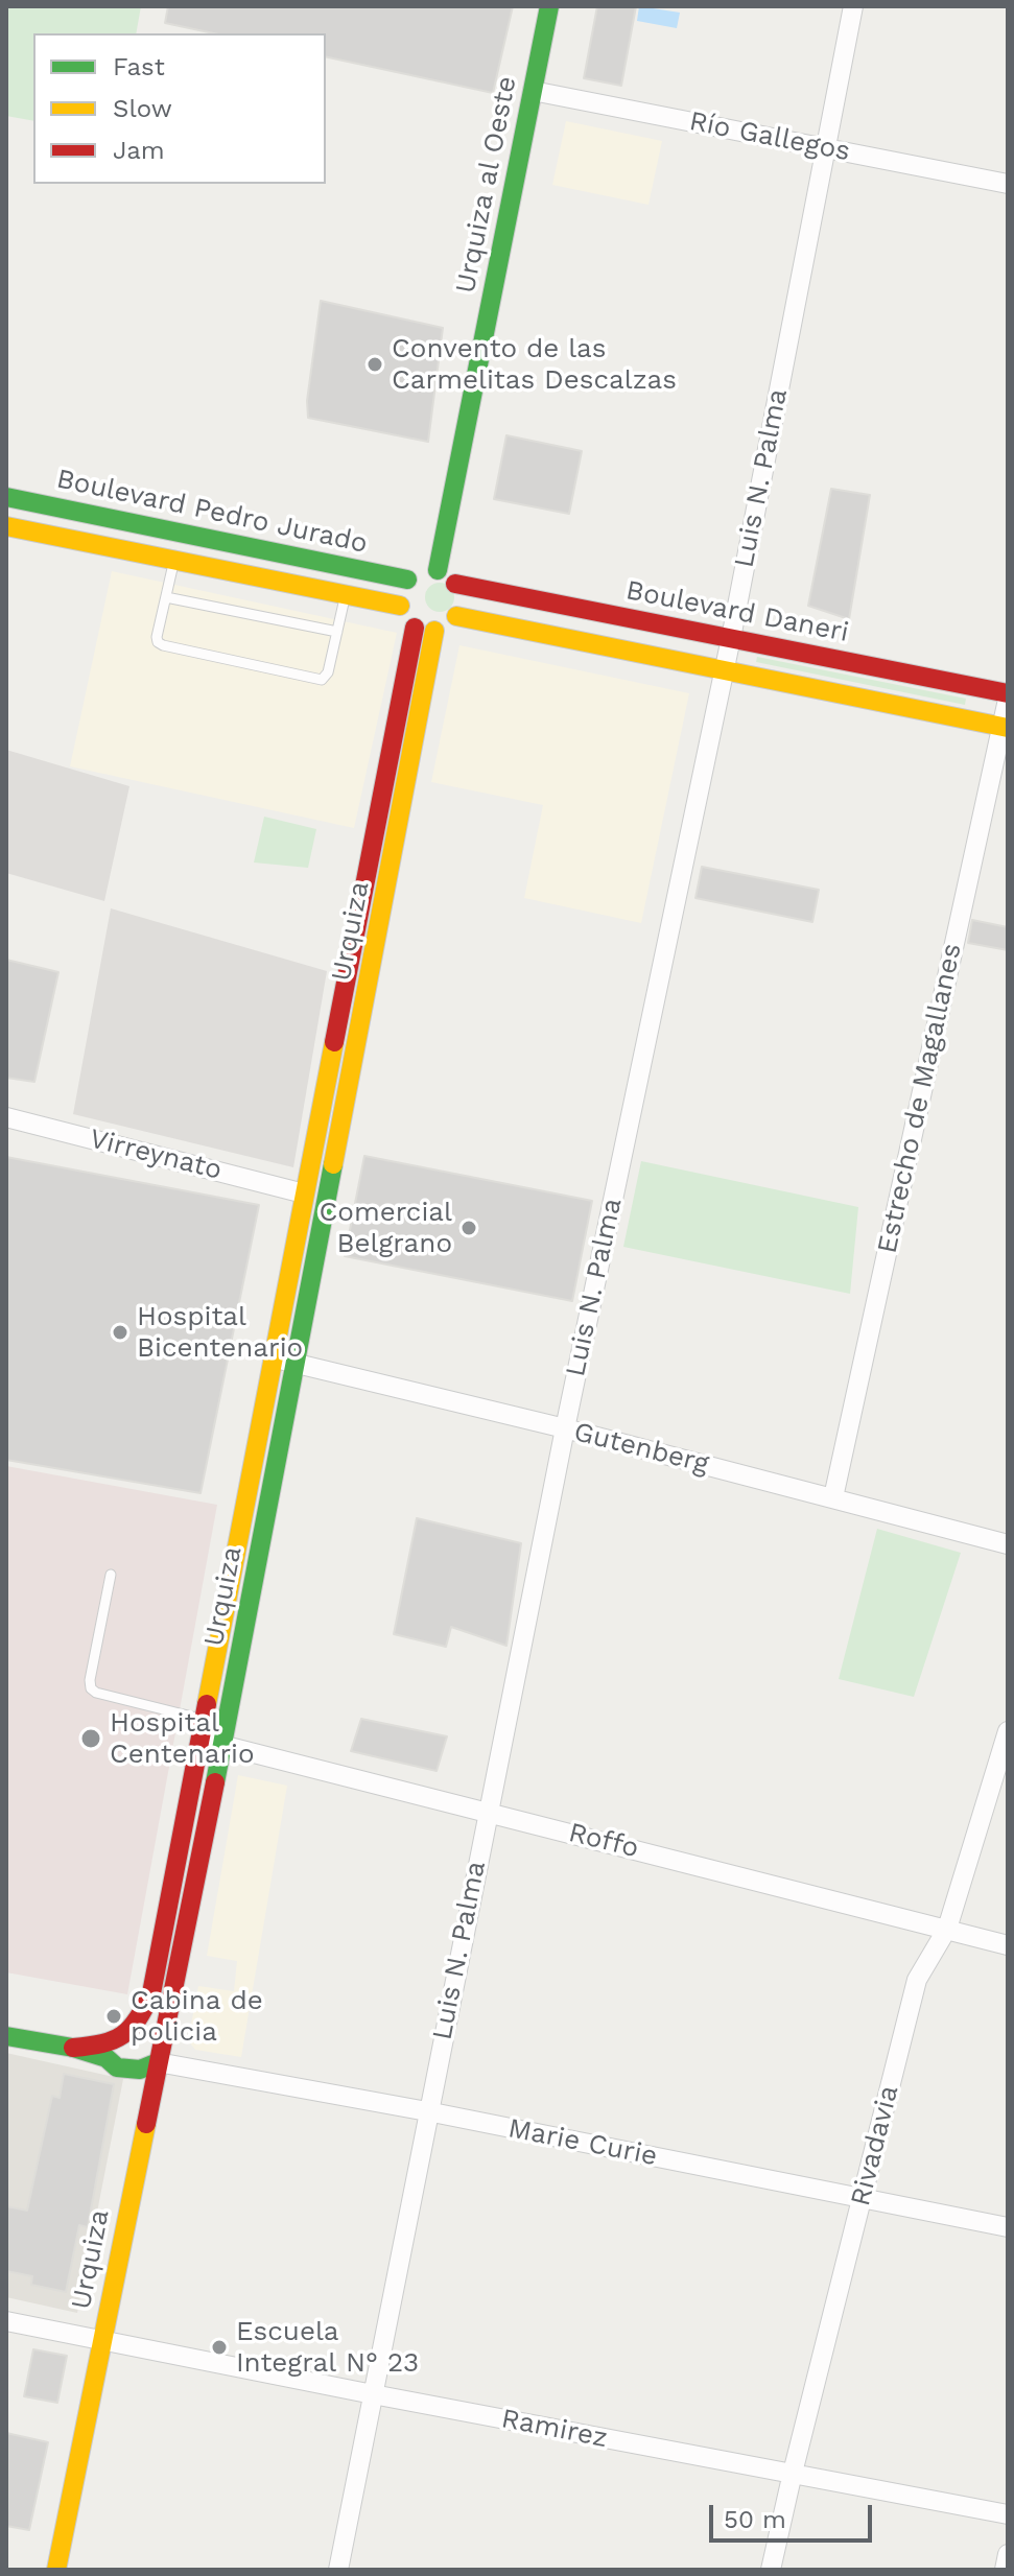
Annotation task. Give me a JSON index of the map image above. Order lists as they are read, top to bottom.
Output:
{
  "streets": {
    "main road": [
      "Urquiza al Oeste",
      "Boulevard Pedro Jurado",
      "Boulevard Daneri",
      "Urquiza"
    ],
    "street": [
      "Río Gallegos",
      "Luis N. Palma",
      "Estrecho de Magallanes",
      "Virreynato",
      "Gutenberg",
      "Roffo",
      "Marie Curie",
      "Rivadavia",
      "Ramirez"
    ]
  },
  "crossings": [
    ["Río Gallegos", "Urquiza al Oeste"],
    ["Río Gallegos", "Luis N. Palma"],
    ["Urquiza al Oeste", "Boulevard Pedro Jurado"],
    ["Urquiza al Oeste", "Boulevard Daneri"],
    ["Urquiza al Oeste", "Urquiza"],
    ["Luis N. Palma", "Boulevard Daneri"],
    ["Luis N. Palma", "Gutenberg"],
    ["Luis N. Palma", "Roffo"],
    ["Luis N. Palma", "Marie Curie"],
    ["Luis N. Palma", "Ramirez"],
    ["Boulevard Pedro Jurado", "Boulevard Daneri"],
    ["Boulevard Pedro Jurado", "Urquiza"],
    ["Boulevard Daneri", "Urquiza"],
    ["Boulevard Daneri", "Estrecho de Magallanes"],
    ["Urquiza", "Virreynato"],
    ["Urquiza", "Gutenberg"],
    ["Urquiza", "Roffo"],
    ["Urquiza", "Marie Curie"],
    ["Urquiza", "Ramirez"],
    ["Estrecho de Magallanes", "Gutenberg"],
    ["Roffo", "Rivadavia"],
    ["Marie Curie", "Rivadavia"],
    ["Rivadavia", "Ramirez"]
  ],
  "places": [
    "Convento de las Carmelitas Descalzas",
    "Comercial Belgrano",
    "Hospital Bicentenario",
    "Hospital Centenario",
    "Cabina de policia",
    "Escuela Integral N° 23"
  ],
  "legend": ["Fast", "Slow", "Jam"],
  "scale_bar": "50 m"
}
